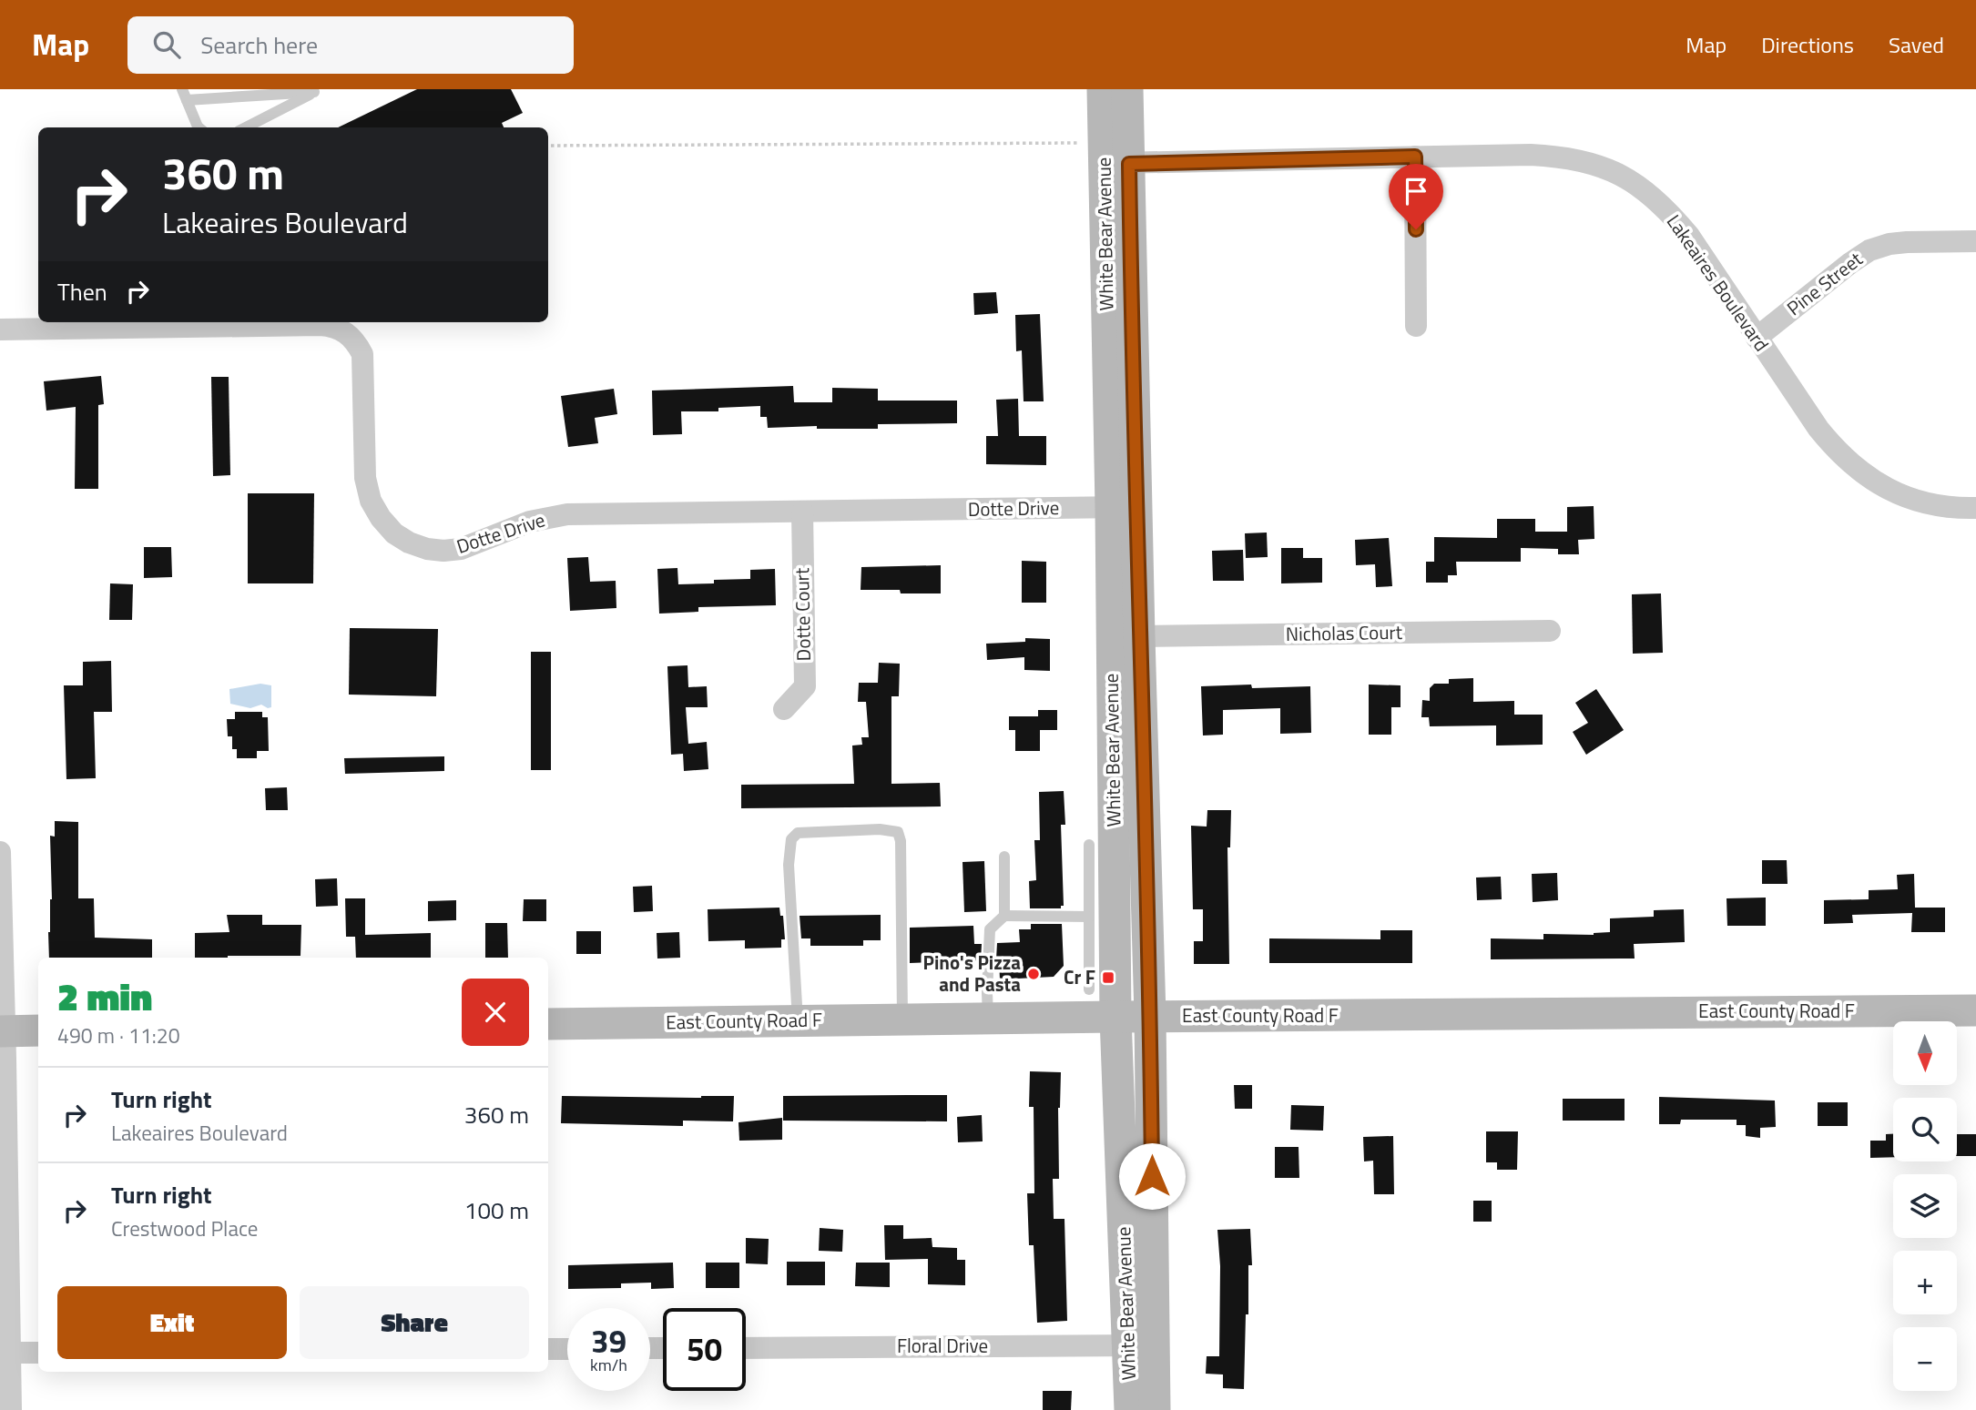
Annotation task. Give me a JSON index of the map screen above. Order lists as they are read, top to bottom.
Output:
{
  "streets": {
    "main road": ["White Bear Avenue", "East County Road F"],
    "street": [
      "Lakeaires Boulevard",
      "Pine Street",
      "Dotte Drive",
      "Dotte Court",
      "Nicholas Court",
      "Floral Drive"
    ]
  },
  "crossings": [
    ["White Bear Avenue", "Lakeaires Boulevard"],
    ["White Bear Avenue", "Dotte Drive"],
    ["White Bear Avenue", "Nicholas Court"],
    ["White Bear Avenue", "East County Road F"],
    ["White Bear Avenue", "Floral Drive"],
    ["Lakeaires Boulevard", "Pine Street"],
    ["Dotte Drive", "Dotte Court"]
  ],
  "places": {
    "other": ["Pino's Pizza and Pasta"],
    "transit": ["Cr F"]
  },
  "north": "bottom",
  "page": {
    "header": "Map",
    "search": "Search here",
    "nav": ["Map", "Directions", "Saved"],
    "turn": ["360 m", "Lakeaires Boulevard"],
    "then": "Then",
    "heading": ["2 min", "490 m · 11:20"],
    "map_buttons": ["+", "−"],
    "list": [
      {
        "name": "Turn right",
        "note": "Lakeaires Boulevard",
        "value": "360 m"
      },
      {
        "name": "Turn right",
        "note": "Crestwood Place",
        "value": "100 m"
      }
    ],
    "buttons": ["Exit", "Share"],
    "speed": "39 km/h",
    "limit": "50"
  }
}
